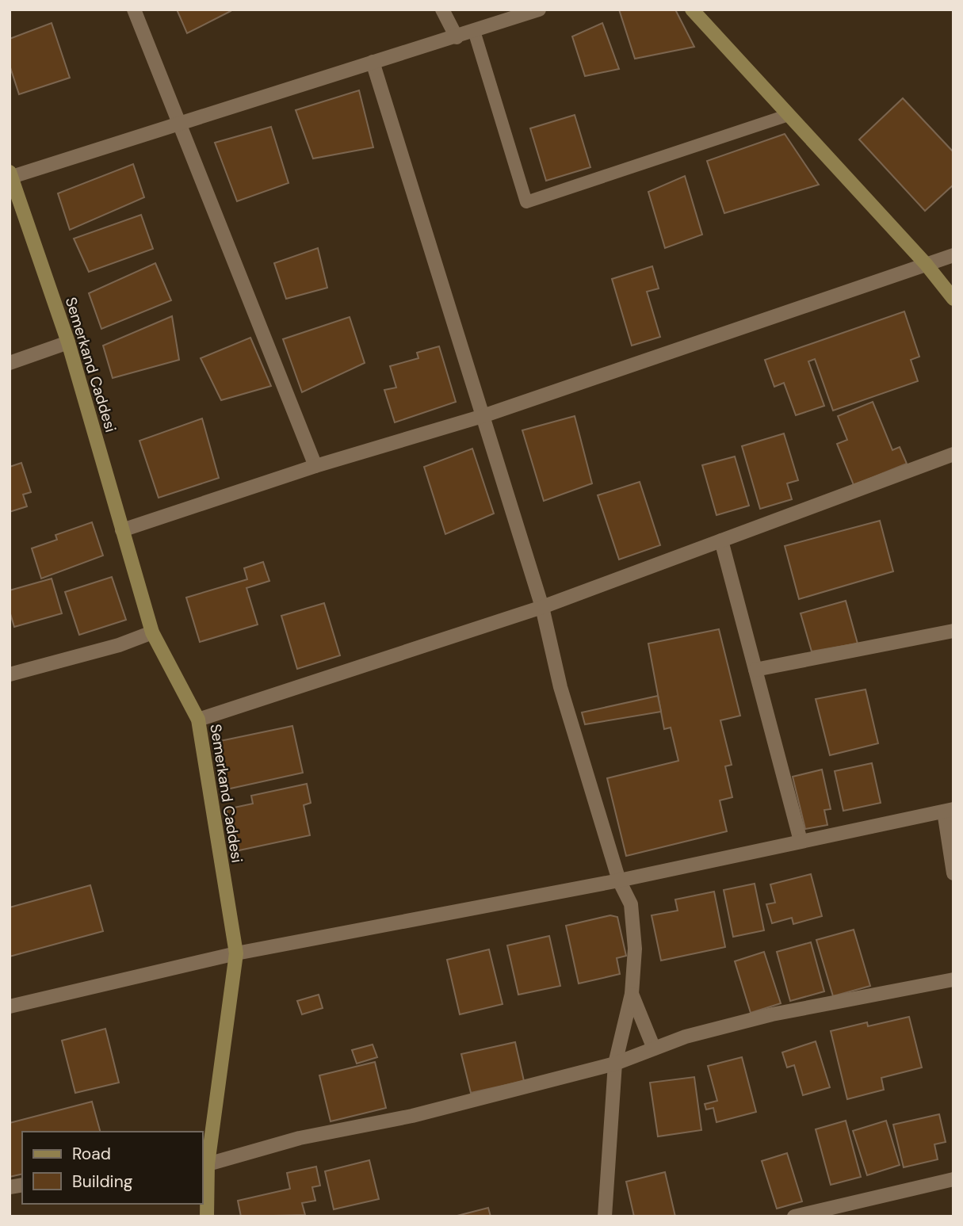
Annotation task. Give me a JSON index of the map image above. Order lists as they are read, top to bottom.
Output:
{
  "streets": {
    "street": ["Semerkand Caddesi"]
  },
  "legend": ["Road", "Building"]
}
